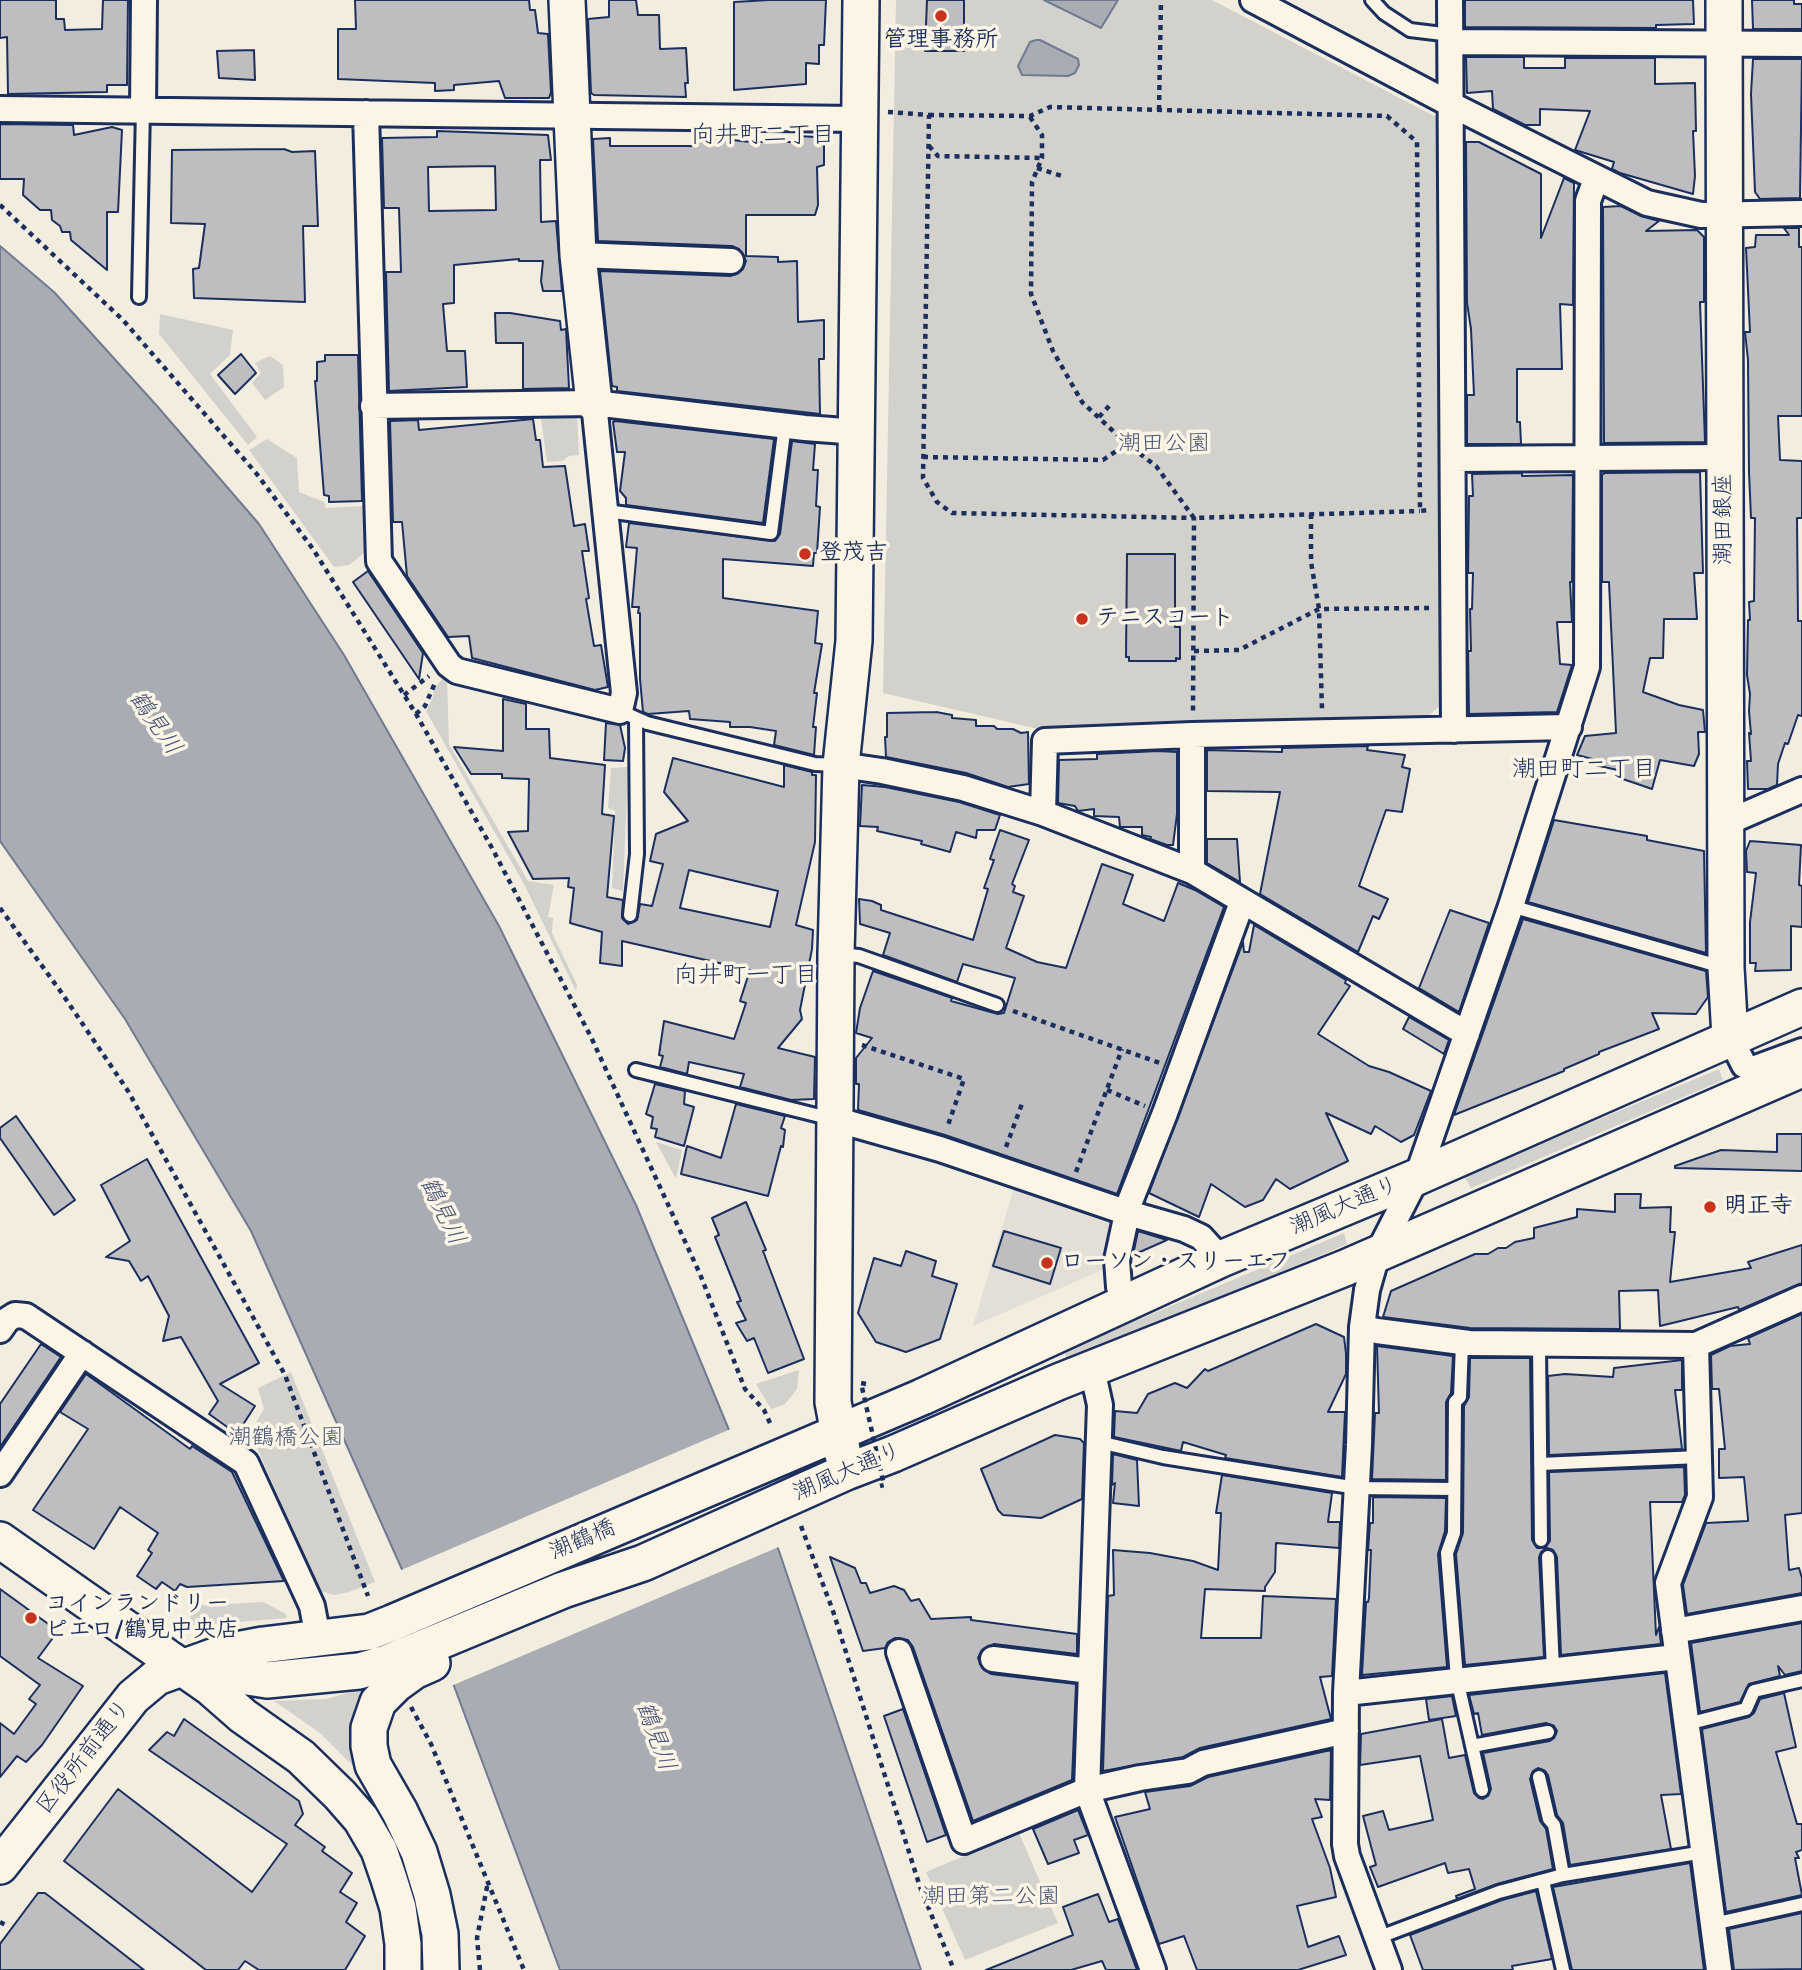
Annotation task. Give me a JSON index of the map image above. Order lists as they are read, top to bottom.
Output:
{
  "streets": {
    "street": [
      "潮田銀座",
      "潮風大通り",
      "潮鶴橋",
      "区役所前通り"
    ]
  },
  "crossings": [
    ["潮田銀座", "潮風大通り"],
    ["潮風大通り", "潮鶴橋"],
    ["潮鶴橋", "区役所前通り"]
  ],
  "districts": ["向井町二丁目", "潮田町二丁目", "向井町一丁目"],
  "water": ["鶴見川"],
  "parks": ["潮田公園", "潮鶴橋公園", "潮田第二公園"],
  "places": [
    "管理事務所",
    "登茂吉",
    "テニスコート",
    "明正寺",
    "ローソン・スリーエフ",
    "コインランドリー ピエロ/鶴見中央店"
  ]
}
